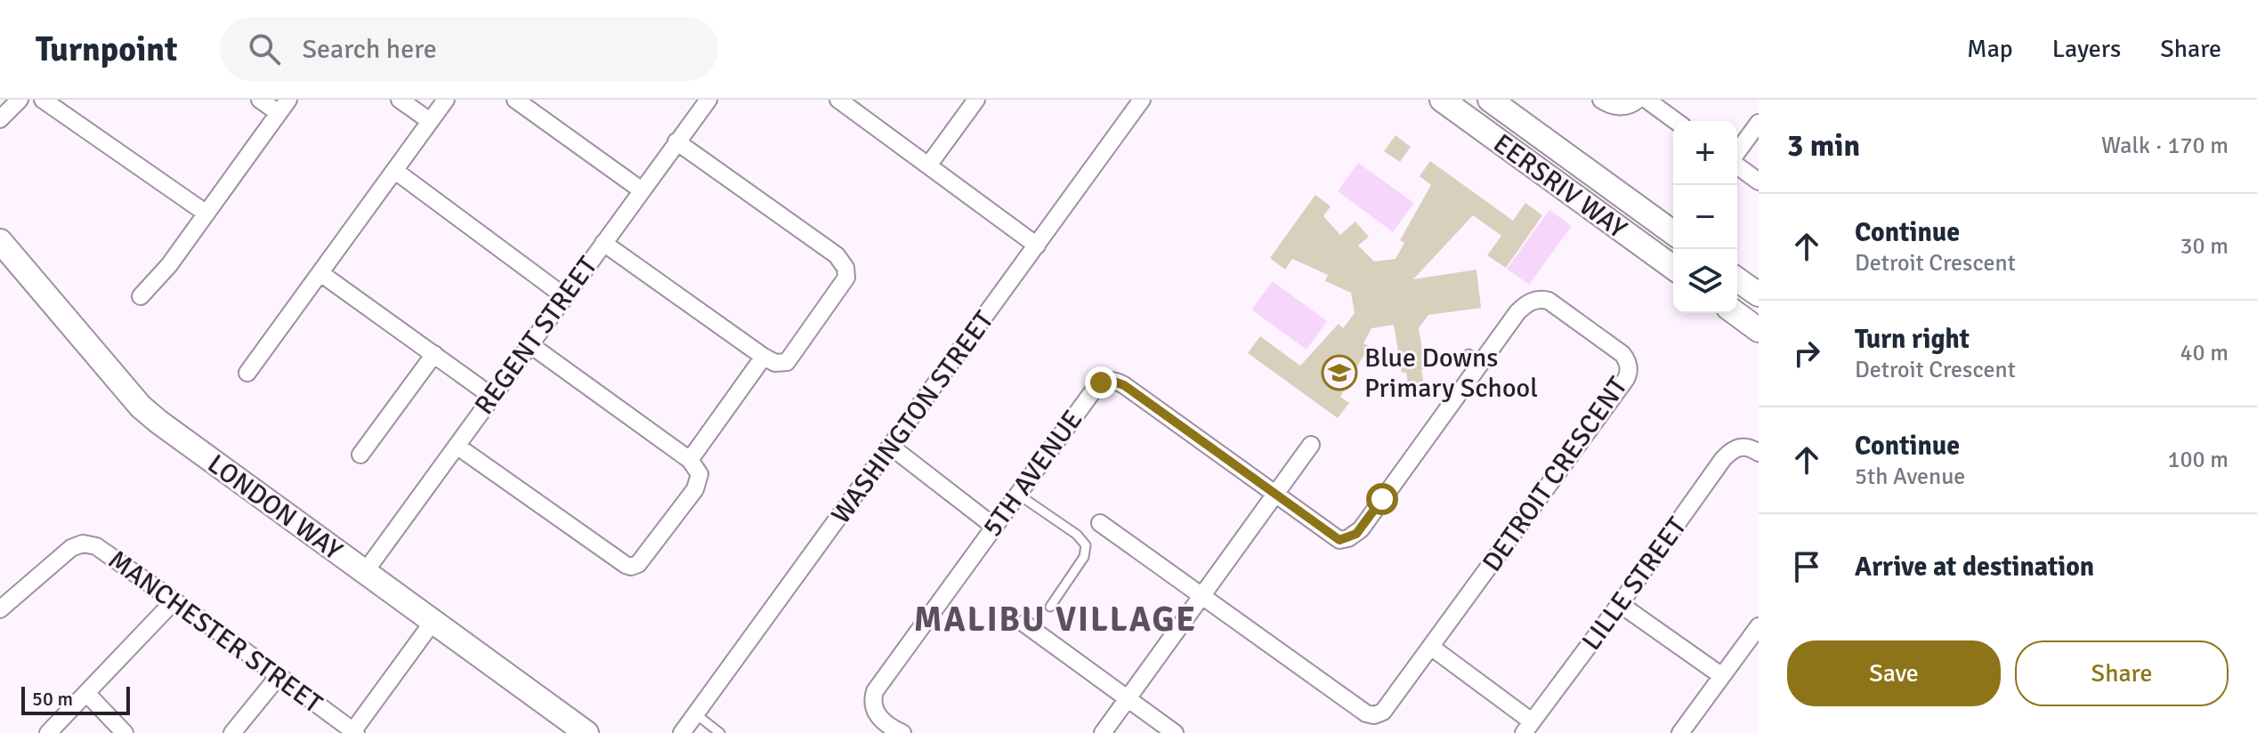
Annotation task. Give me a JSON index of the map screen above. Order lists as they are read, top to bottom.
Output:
{
  "streets": {
    "street": [
      "EERSRIV WAY",
      "REGENT STREET",
      "WASHINGTON STREET",
      "5TH AVENUE",
      "DETROIT CRESCENT",
      "LONDON WAY",
      "LILLE STREET",
      "MANCHESTER STREET"
    ]
  },
  "crossings": [
    ["REGENT STREET", "LONDON WAY"],
    ["5TH AVENUE", "DETROIT CRESCENT"]
  ],
  "districts": ["MALIBU VILLAGE"],
  "places": {
    "school or university": ["Blue Downs Primary School"]
  },
  "scale_bar": "50 m",
  "page": {
    "header": "Turnpoint",
    "search": "Search here",
    "nav": ["Map", "Layers", "Share"],
    "heading": ["3 min", "Walk · 170 m"],
    "map_buttons": ["+", "−"],
    "list": [
      ["Continue", "Detroit Crescent", "30 m"],
      ["Turn right", "Detroit Crescent", "40 m"],
      ["Continue", "5th Avenue", "100 m"],
      "Arrive at destination"
    ],
    "buttons": ["Save", "Share"],
    "scale": "50 m"
  }
}
